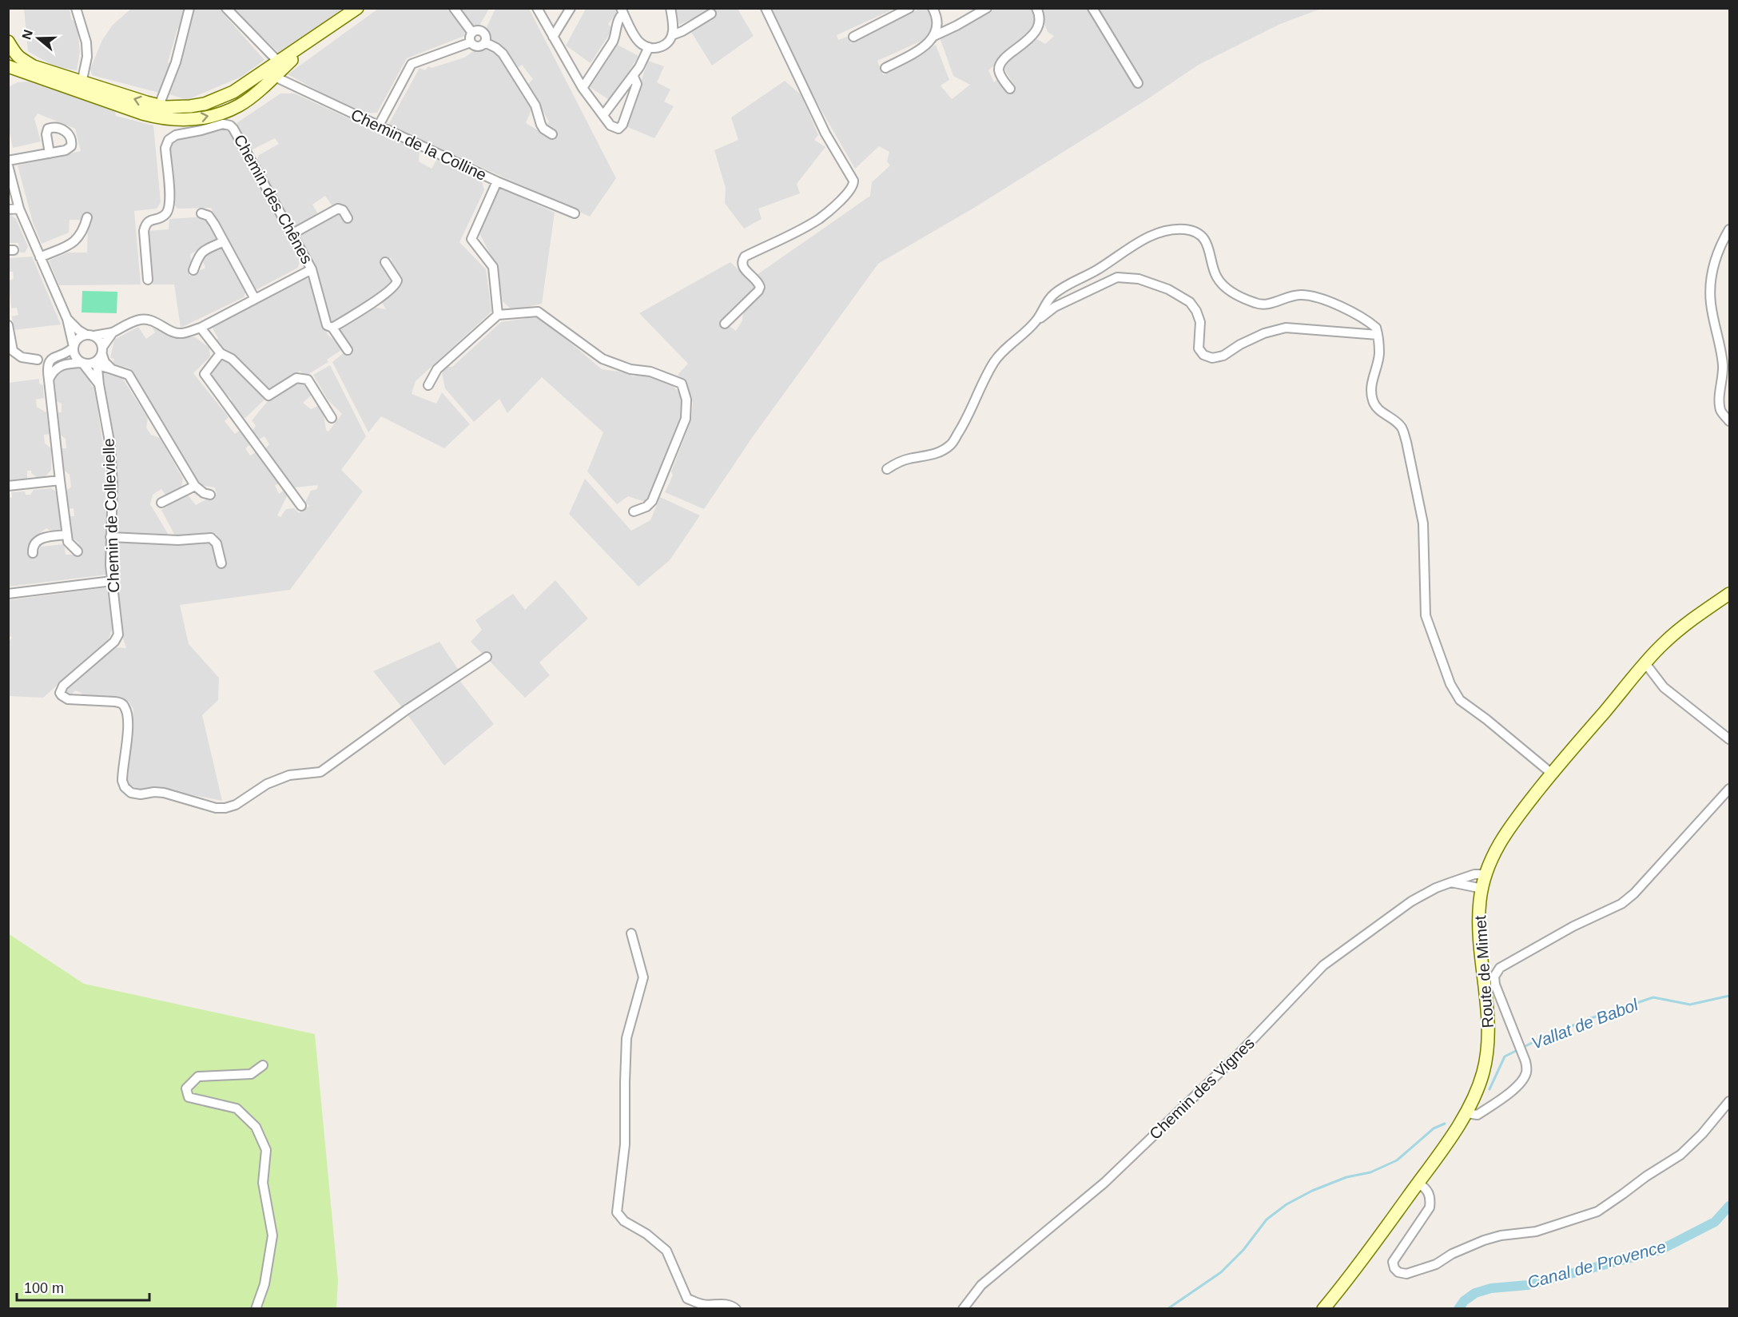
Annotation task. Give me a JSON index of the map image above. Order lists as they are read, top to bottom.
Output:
{
  "streets": {
    "main road": ["Route de Mimet"],
    "street": [
      "Chemin de la Colline",
      "Chemin des Chênes",
      "Chemin de Collevielle",
      "Chemin des Vignes"
    ]
  },
  "crossings": [
    ["Route de Mimet", "Chemin des Vignes"]
  ],
  "water": ["Vallat de Babol", "Canal de Provence"],
  "scale_bar": "100 m",
  "north": "left"
}
